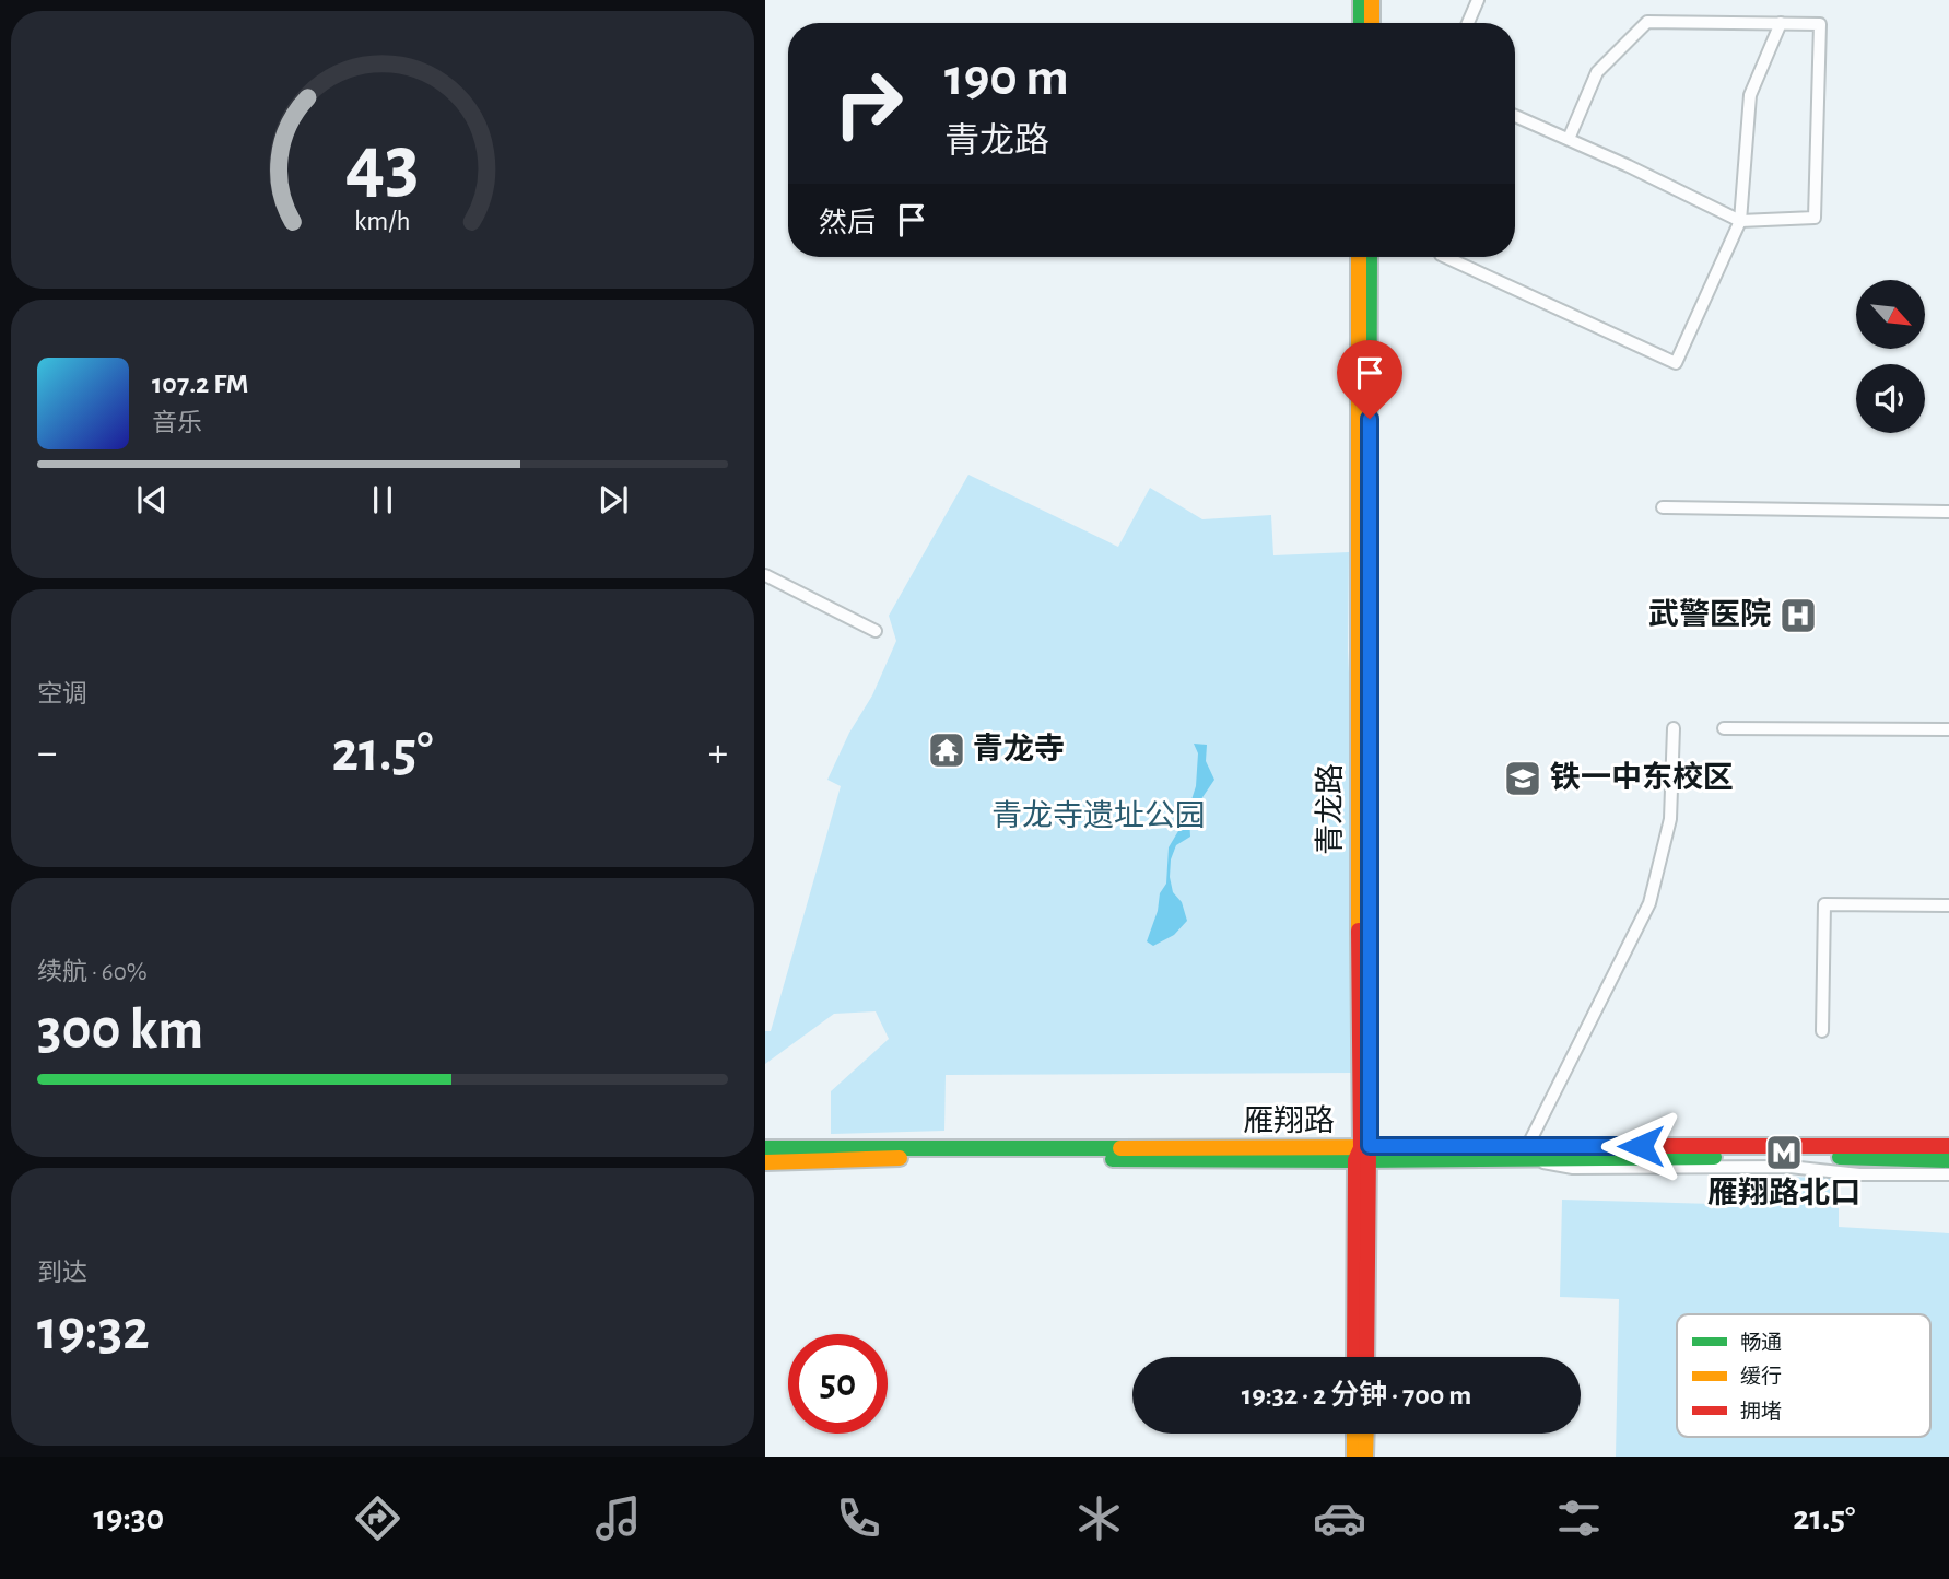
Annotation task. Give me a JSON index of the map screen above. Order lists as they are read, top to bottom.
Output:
{
  "streets": {
    "street": ["青龙路", "雁翔路"]
  },
  "crossings": [
    ["青龙路", "雁翔路"]
  ],
  "parks": ["青龙寺遗址公园"],
  "places": {
    "hospital": ["武警医院"],
    "temple": ["青龙寺"],
    "school or university": ["铁一中东校区"],
    "metro station": ["雁翔路北口"]
  },
  "legend": ["畅通", "缓行", "拥堵"],
  "north": "bottom right",
  "page": {
    "turn": ["190 m", "青龙路"],
    "then": "然后",
    "song": ["107.2 FM", "音乐"],
    "tile": [
      "空调",
      ["续航 · 60%", "300 km"],
      ["到达", "19:32"]
    ],
    "heat": ["−", "21.5°", "+"],
    "limit": "50",
    "trip": "19:32 · 2 分钟 · 700 m",
    "tabs": ["19:30", "21.5°"],
    "gauge": ["43", "km/h"]
  }
}
